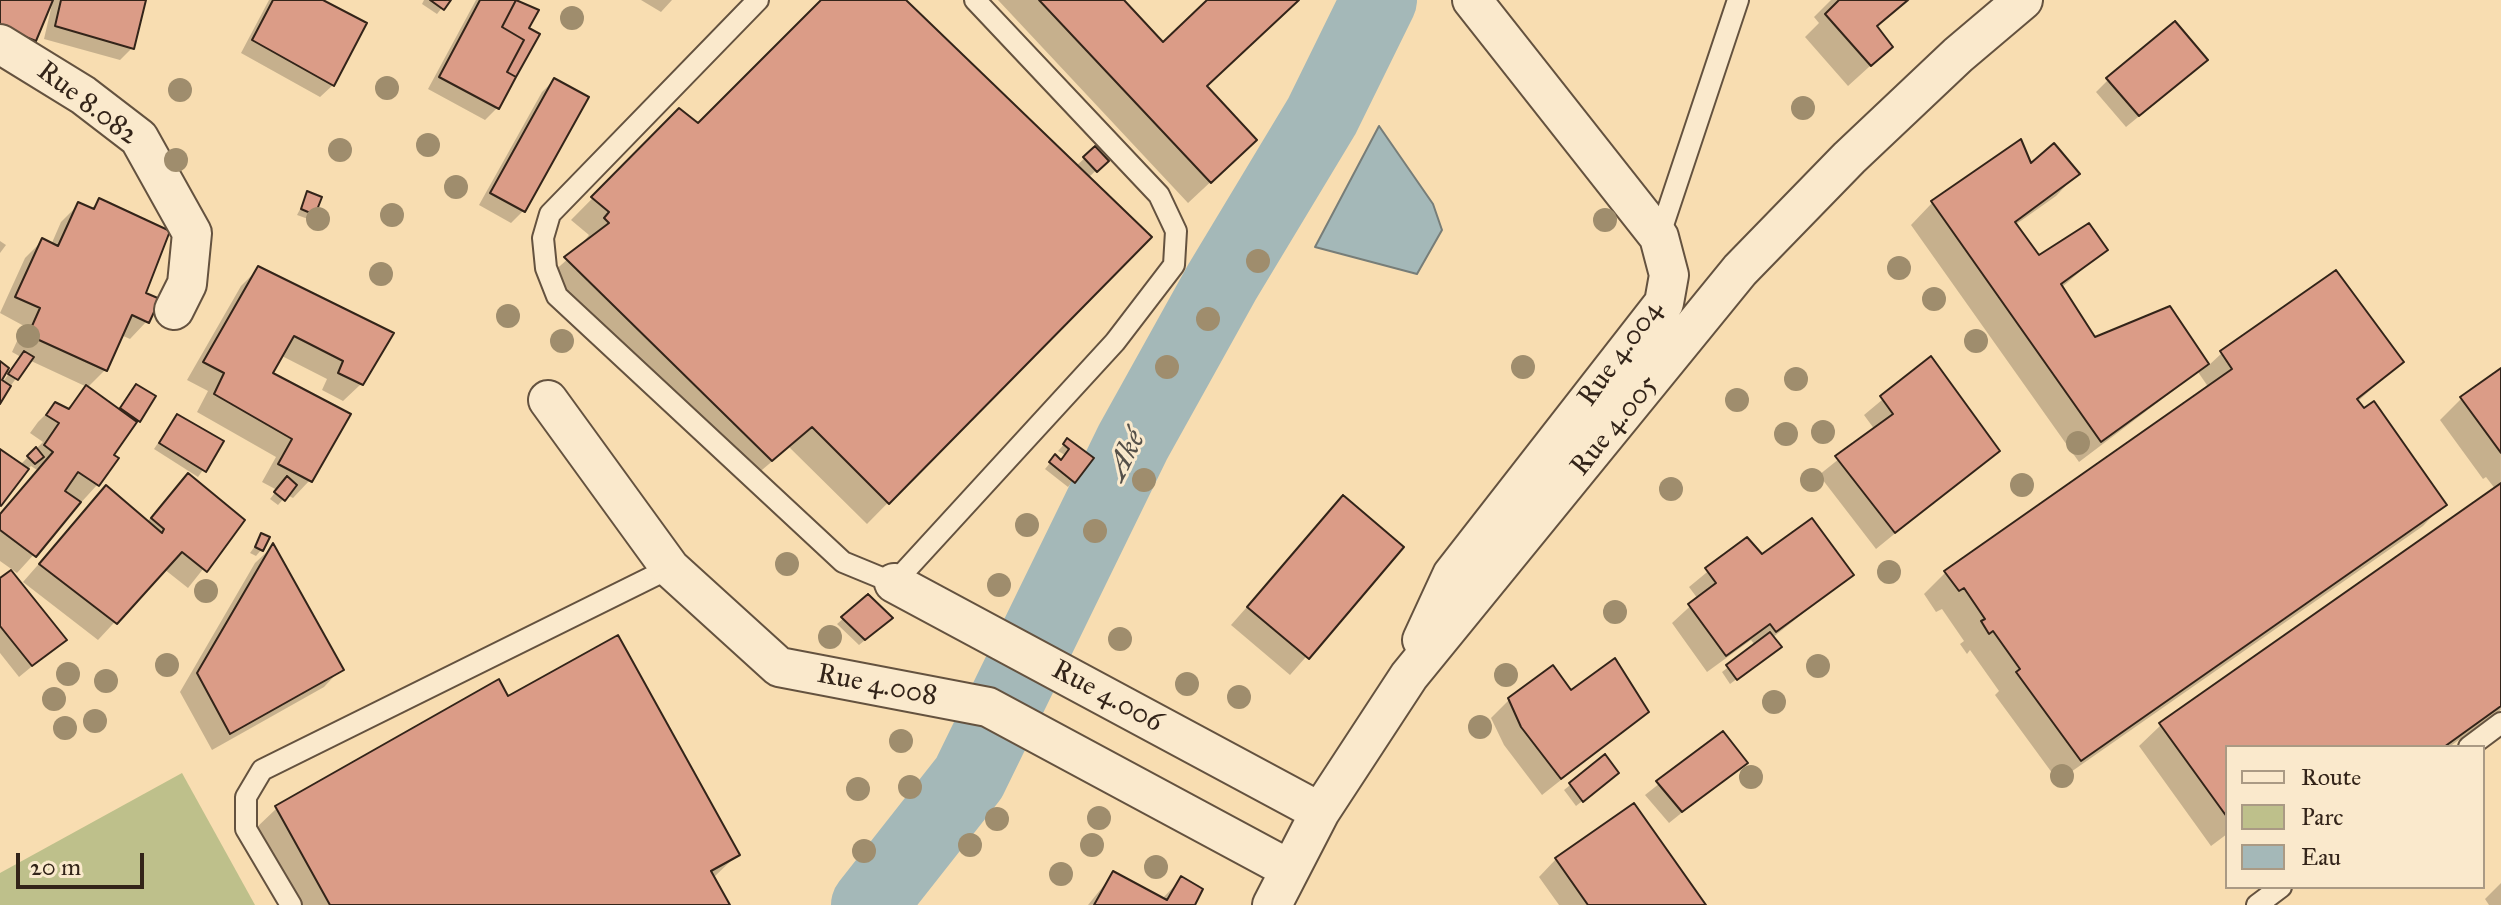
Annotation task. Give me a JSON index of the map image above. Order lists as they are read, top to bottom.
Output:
{
  "streets": {
    "street": [
      "Rue 8.082",
      "Rue 4.004",
      "Rue 4.005",
      "Rue 4.008",
      "Rue 4.006"
    ]
  },
  "crossings": [
    ["Rue 4.004", "Rue 4.005"],
    ["Rue 4.005", "Rue 4.008"],
    ["Rue 4.005", "Rue 4.006"]
  ],
  "water": ["Aké"],
  "legend": ["Route", "Parc", "Eau"],
  "scale_bar": "20 m"
}
